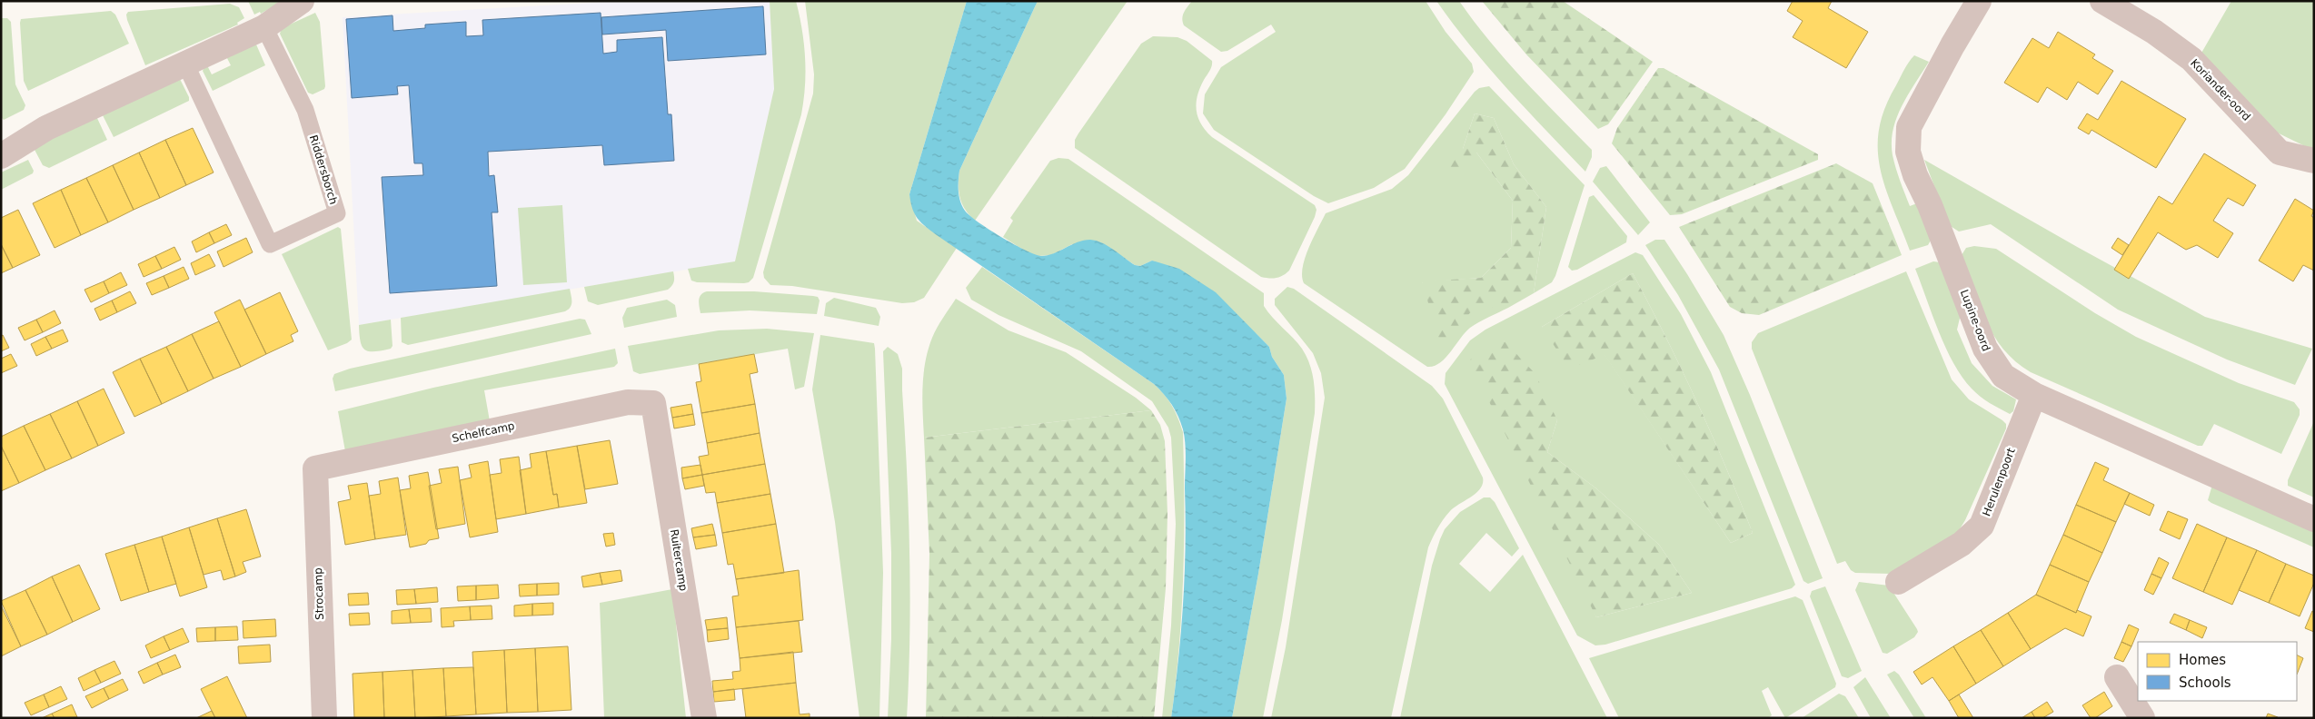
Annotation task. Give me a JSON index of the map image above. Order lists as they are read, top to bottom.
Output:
{
  "streets": {
    "street": [
      "Koriander-oord",
      "Lupine-oord",
      "Schelfcamp",
      "Herulenpoort",
      "Ruitercamp",
      "Strocamp"
    ],
    "lane": ["Riddersborch"]
  },
  "crossings": [
    ["Lupine-oord", "Herulenpoort"],
    ["Schelfcamp", "Ruitercamp"],
    ["Schelfcamp", "Strocamp"]
  ],
  "legend": ["Homes", "Schools"]
}
